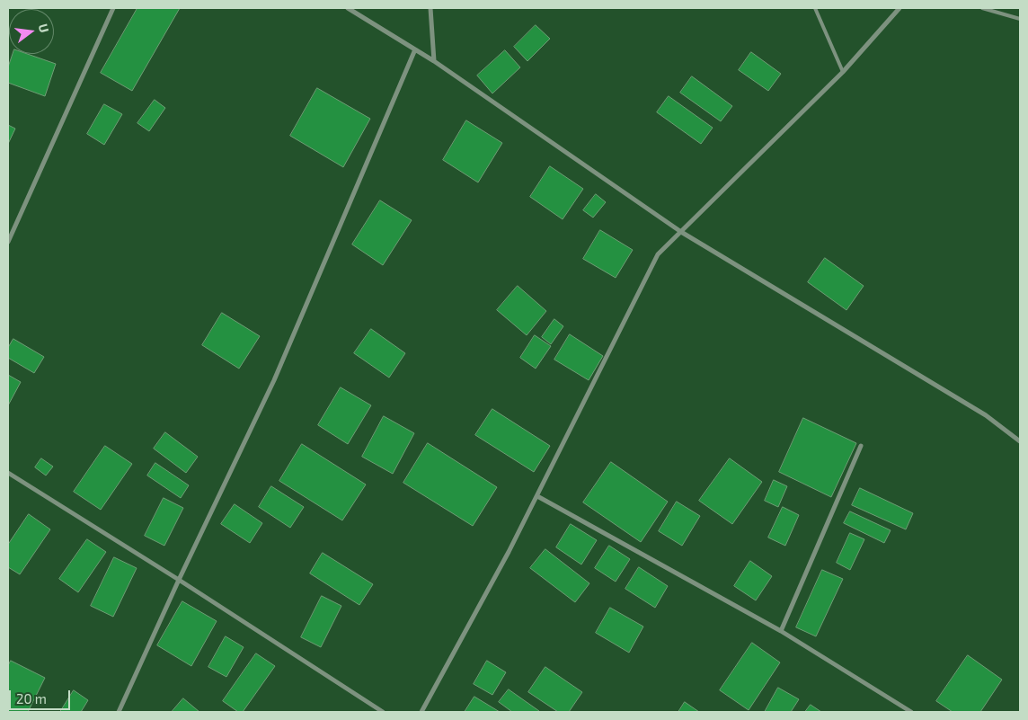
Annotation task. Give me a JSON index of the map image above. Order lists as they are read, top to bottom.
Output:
{
  "scale_bar": "20 m",
  "north": "right"
}
